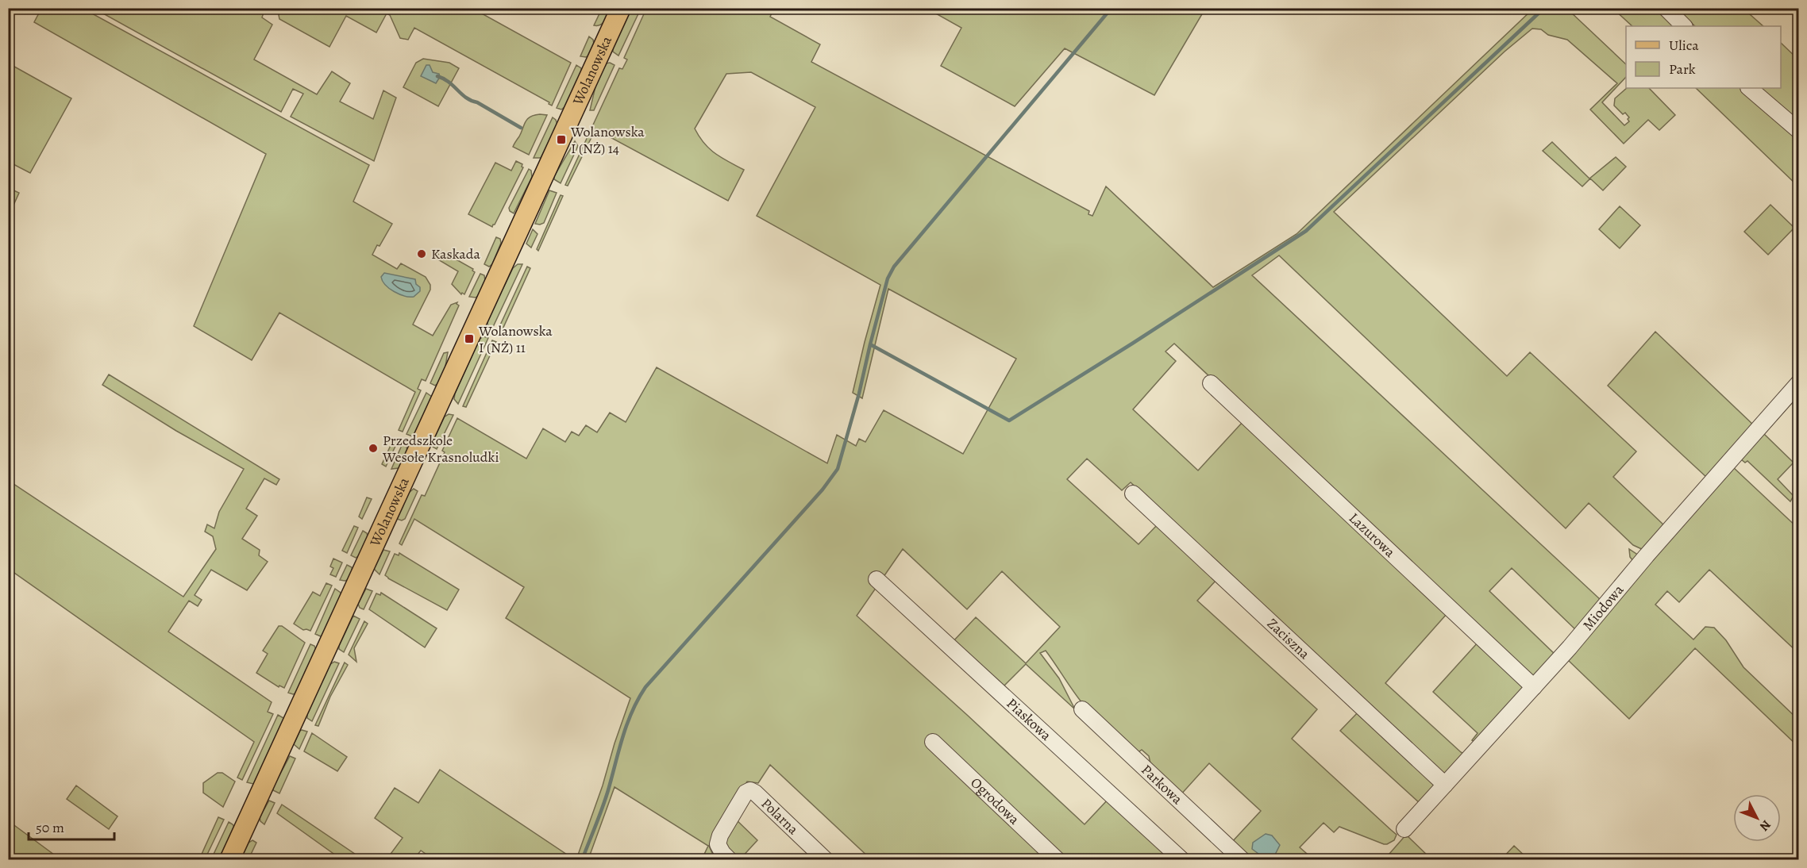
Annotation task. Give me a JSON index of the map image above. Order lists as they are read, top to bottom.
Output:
{
  "streets": {
    "main road": ["Wolanowska"],
    "street": [
      "Lazurowa",
      "Miodowa",
      "Zaciszna",
      "Piaskowa",
      "Parkowa",
      "Ogrodowa",
      "Polarna"
    ]
  },
  "crossings": [
    ["Lazurowa", "Miodowa"],
    ["Miodowa", "Zaciszna"]
  ],
  "places": {
    "transit": ["Wolanowska I (NŻ) 14", "Wolanowska I (NŻ) 11"],
    "other": ["Kaskada", "Przedszkole Wesołe Krasnoludki"]
  },
  "legend": ["Ulica", "Park"],
  "scale_bar": "50 m",
  "north": "bottom right"
}
